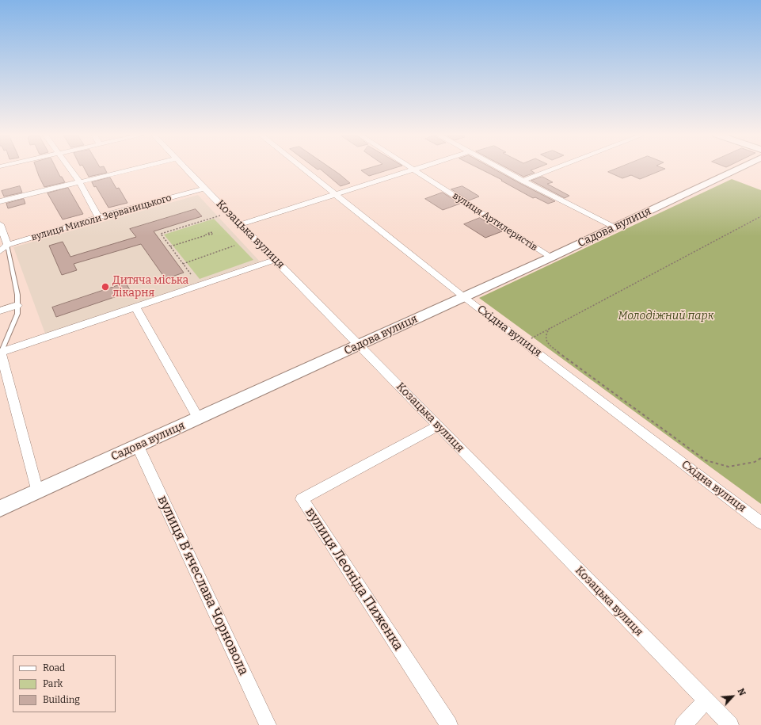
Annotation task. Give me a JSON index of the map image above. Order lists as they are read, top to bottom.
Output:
{
  "streets": {
    "street": [
      "вулиця Миколи Зерваницького",
      "вулиця Артилеристів",
      "Садова вулиця",
      "Козацька вулиця",
      "Східна вулиця",
      "вулиця Леоніда Пиженка",
      "вулиця Вʼячеслава Чорновола"
    ]
  },
  "crossings": [
    ["вулиця Миколи Зерваницького", "Козацька вулиця"],
    ["вулиця Артилеристів", "Садова вулиця"],
    ["Садова вулиця", "Козацька вулиця"],
    ["Садова вулиця", "Східна вулиця"],
    ["Садова вулиця", "вулиця Вʼячеслава Чорновола"],
    ["Козацька вулиця", "вулиця Леоніда Пиженка"]
  ],
  "parks": ["Молодіжний парк"],
  "places": ["Дитяча міська лікарня"],
  "legend": ["Road", "Park", "Building"],
  "north": "top right"
}
